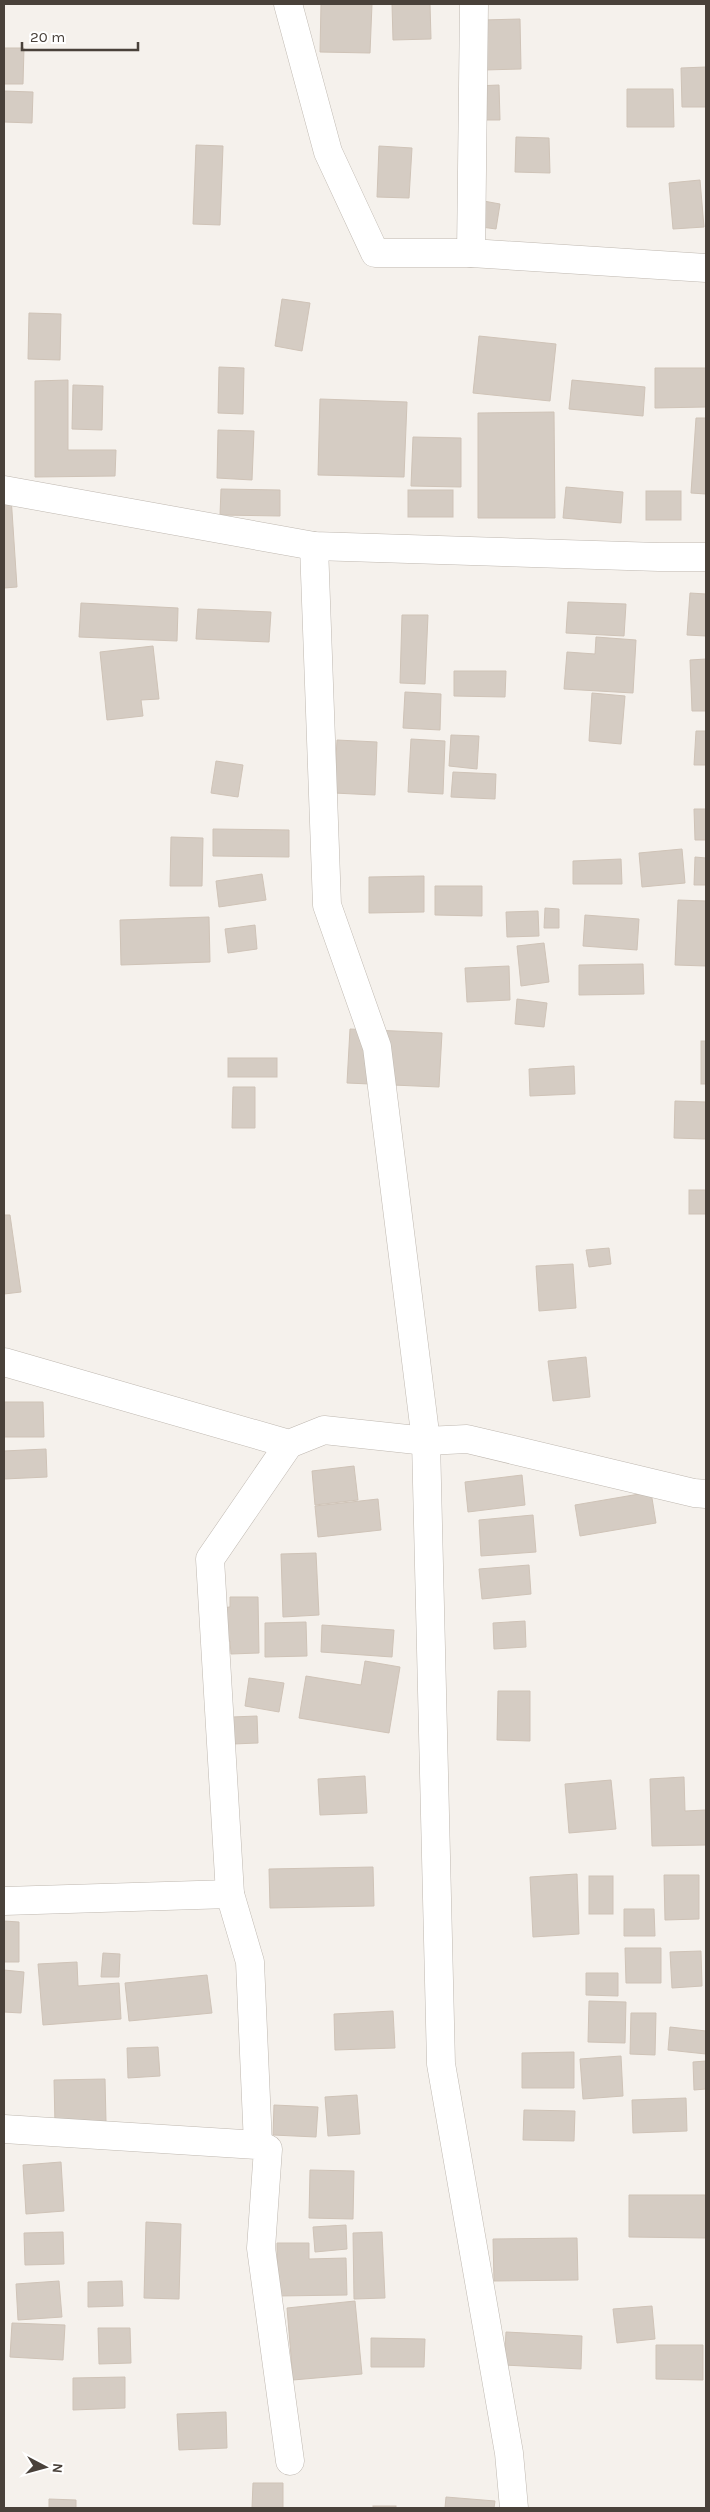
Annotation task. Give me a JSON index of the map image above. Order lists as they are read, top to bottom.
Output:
{
  "scale_bar": "20 m",
  "north": "right"
}
